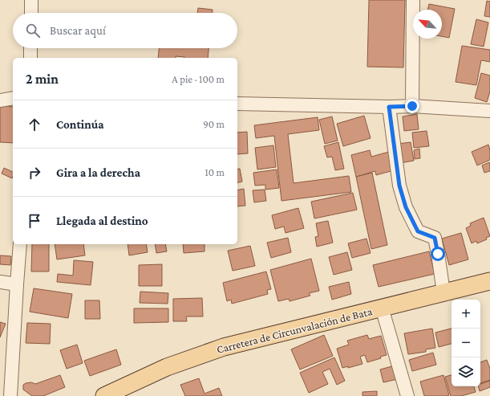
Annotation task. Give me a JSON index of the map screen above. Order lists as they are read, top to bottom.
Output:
{
  "streets": {
    "main road": ["Carretera de Circunvalación de Bata"]
  },
  "north": "top left",
  "page": {
    "search": "Buscar aquí",
    "heading": ["2 min", "A pie · 100 m"],
    "list": [
      ["Continúa", "90 m"],
      ["Gira a la derecha", "10 m"],
      "Llegada al destino"
    ],
    "map_buttons": ["+", "−"]
  }
}
